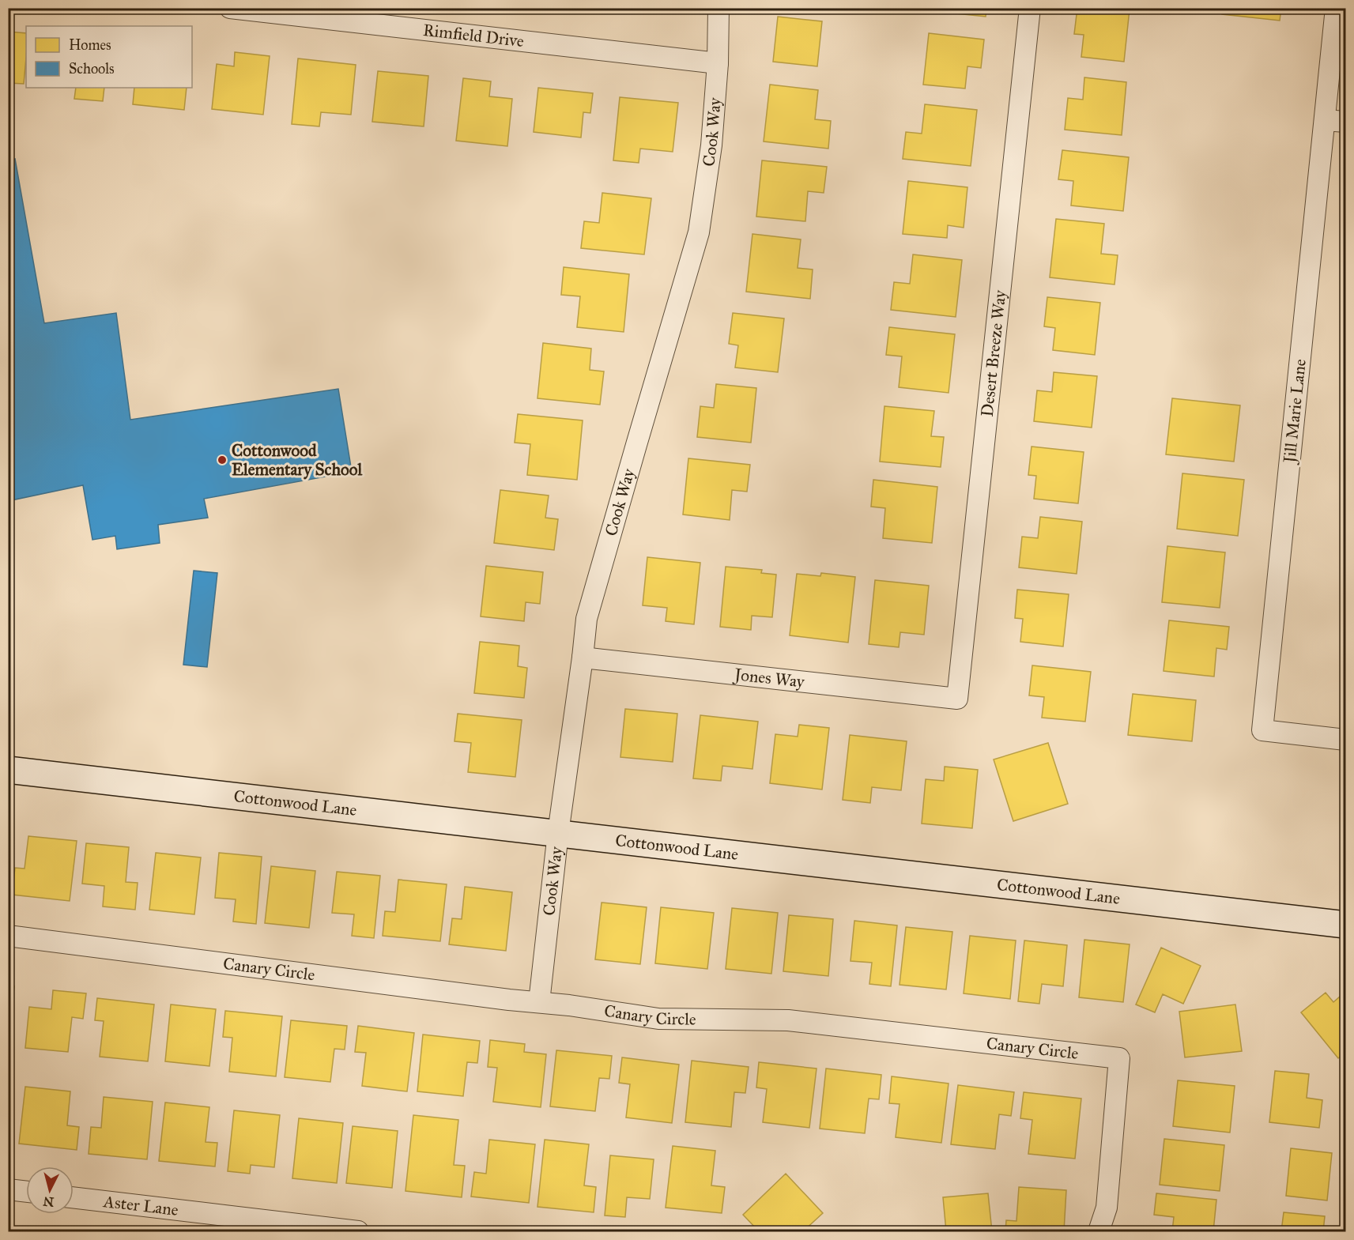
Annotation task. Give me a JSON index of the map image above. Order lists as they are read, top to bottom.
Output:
{
  "streets": {
    "main road": ["Cottonwood Lane"],
    "street": [
      "Rimfield Drive",
      "Cook Way",
      "Desert Breeze Way",
      "Jill Marie Lane",
      "Jones Way",
      "Canary Circle",
      "Aster Lane"
    ]
  },
  "crossings": [
    ["Rimfield Drive", "Cook Way"],
    ["Cook Way", "Jones Way"],
    ["Cook Way", "Cottonwood Lane"],
    ["Cook Way", "Canary Circle"],
    ["Desert Breeze Way", "Jones Way"]
  ],
  "places": ["Cottonwood Elementary School"],
  "legend": ["Homes", "Schools"],
  "north": "bottom"
}
